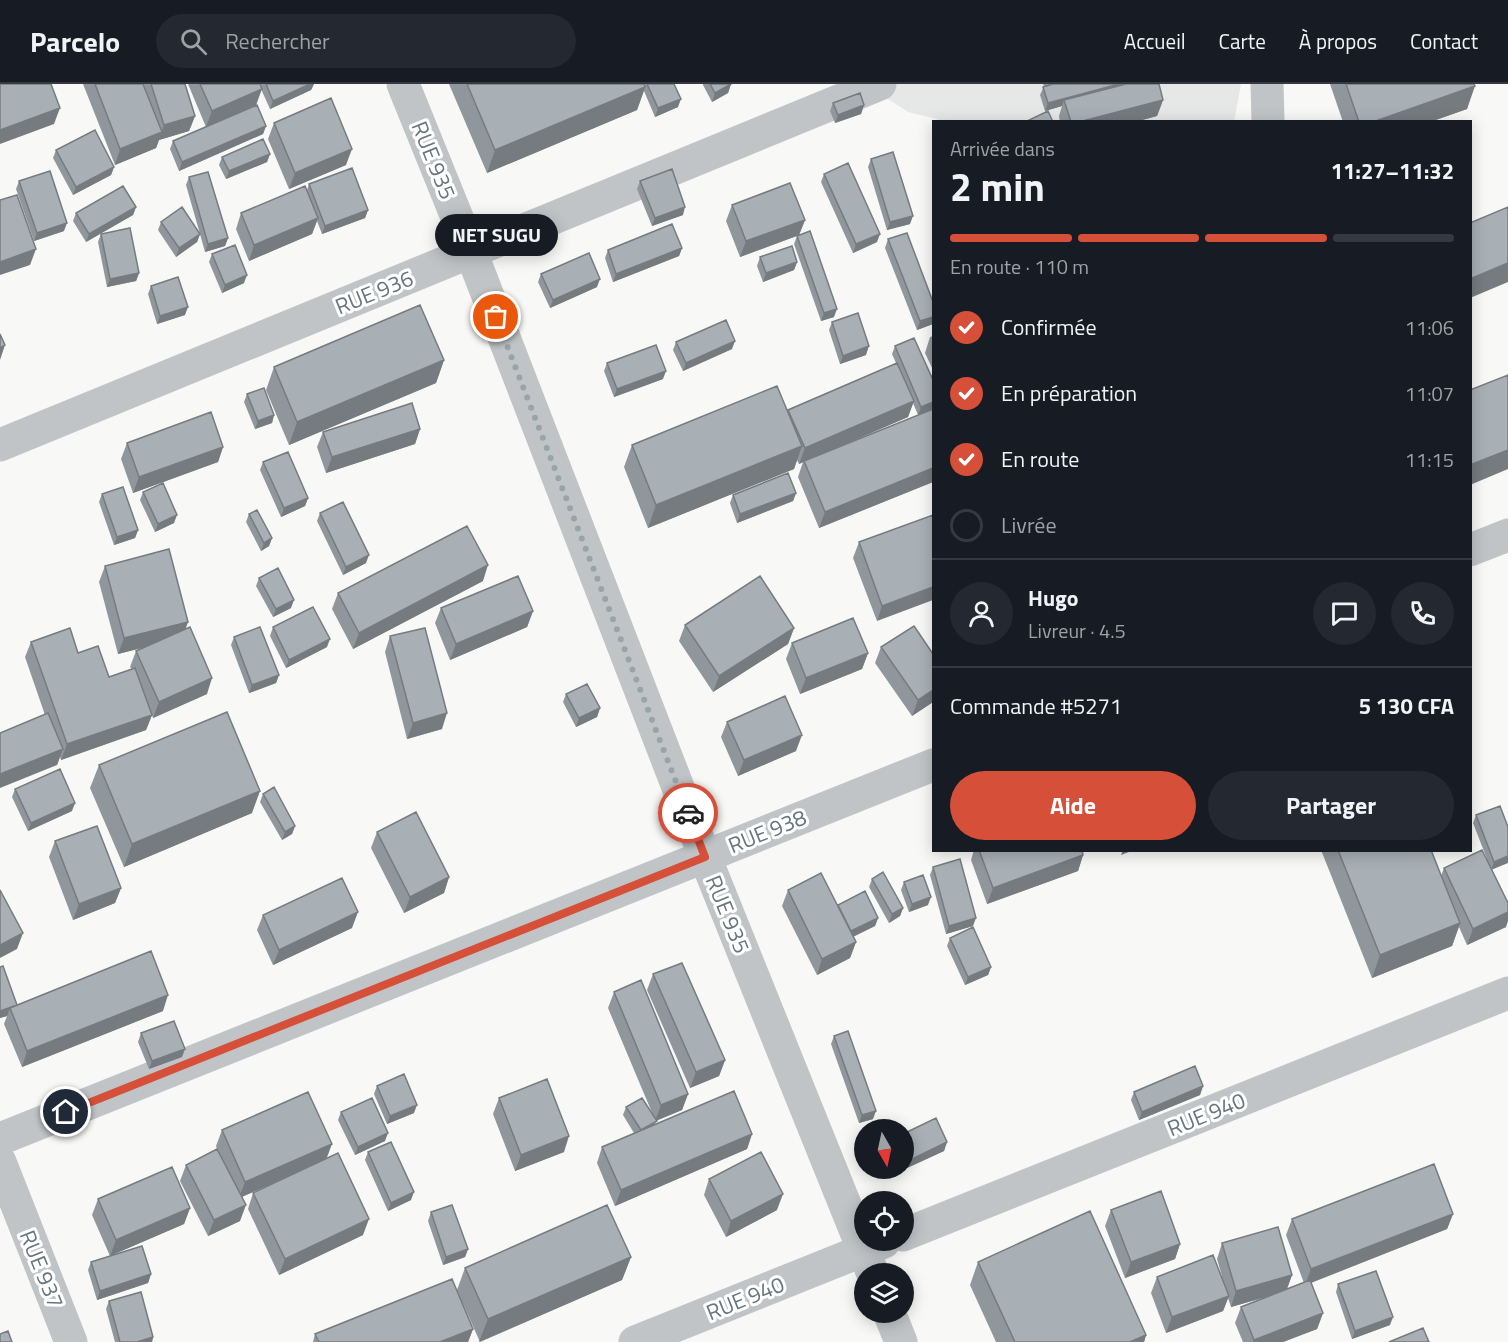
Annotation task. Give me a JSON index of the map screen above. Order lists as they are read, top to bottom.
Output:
{
  "streets": {
    "street": [
      "RUE 935",
      "RUE 936",
      "RUE 938",
      "RUE 940",
      "RUE 937"
    ]
  },
  "crossings": [
    ["RUE 935", "RUE 936"],
    ["RUE 935", "RUE 938"],
    ["RUE 935", "RUE 940"]
  ],
  "places": ["NET SUGU"],
  "north": "bottom",
  "page": {
    "header": "Parcelo",
    "search": "Rechercher",
    "nav": [
      "Accueil",
      "Carte",
      "À propos",
      "Contact"
    ],
    "heading": ["2 min", "Arrivée dans", "11:27–11:32"],
    "panel": [
      "Hugo",
      "Livreur · 4.5",
      "Commande #5271",
      "5 130 CFA"
    ],
    "bubble": "NET SUGU",
    "bar": "En route · 110 m",
    "list": [
      ["Confirmée", "11:06"],
      ["En préparation", "11:07"],
      ["En route", "11:15"],
      "Livrée"
    ],
    "buttons": ["Aide", "Partager"]
  }
}
